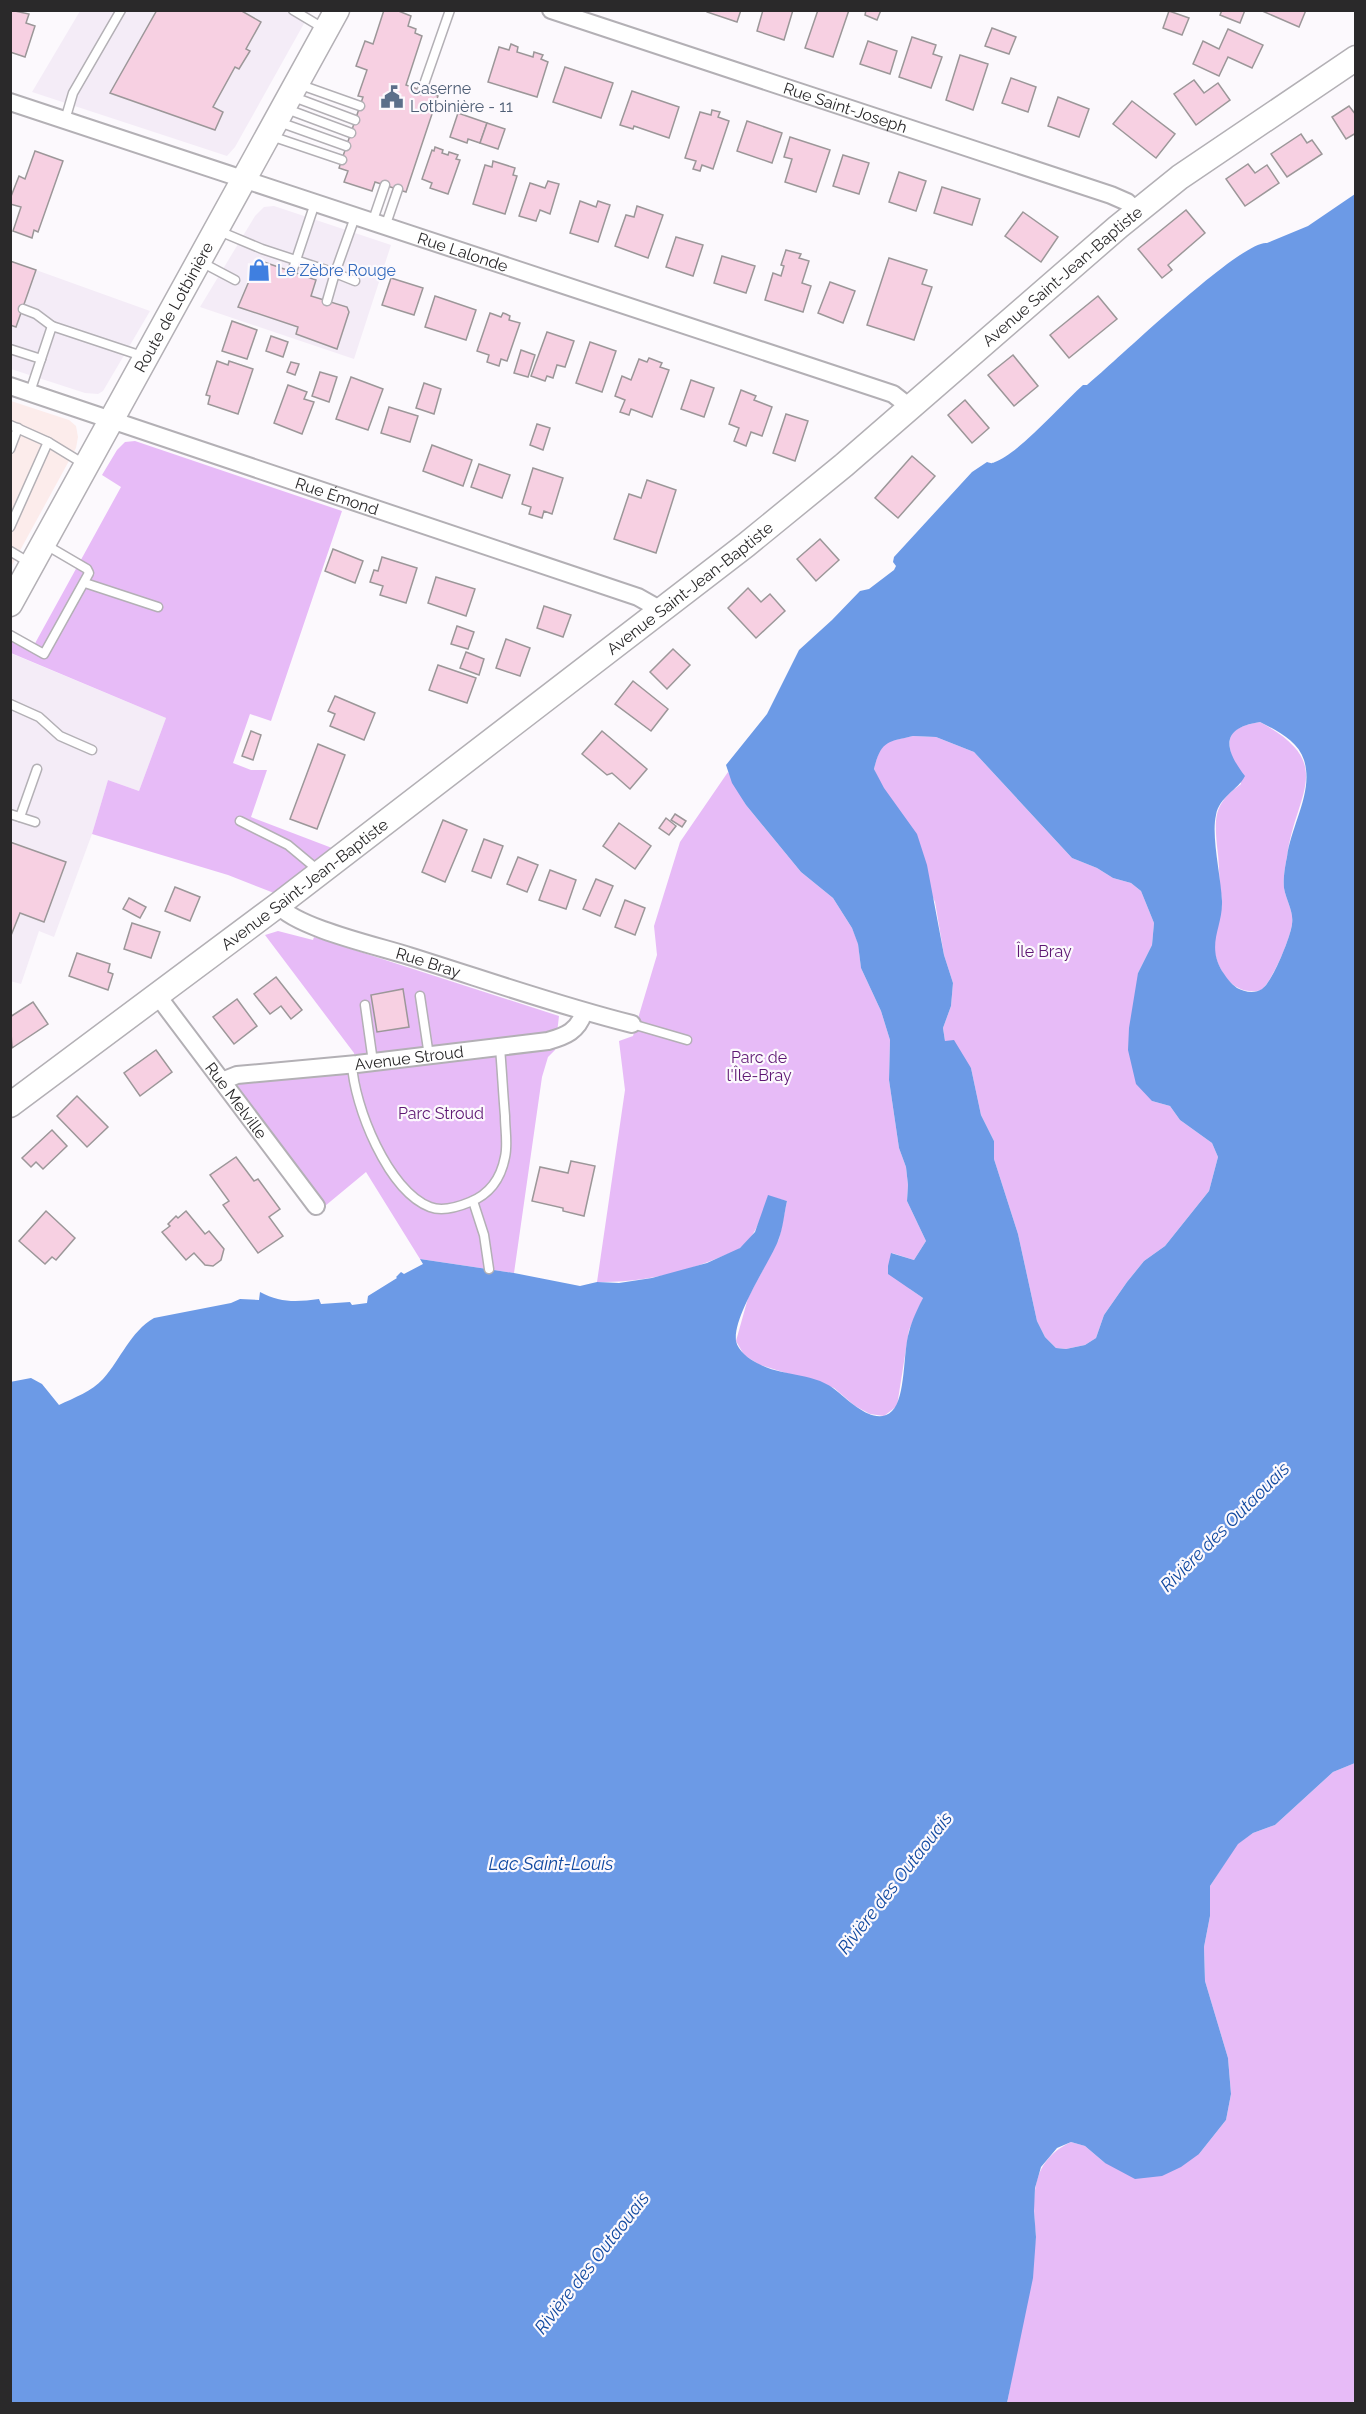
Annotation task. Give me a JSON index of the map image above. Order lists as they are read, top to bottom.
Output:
{
  "streets": {
    "street": [
      "Rue Saint-Joseph",
      "Rue Lalonde",
      "Avenue Saint-Jean-Baptiste",
      "Route de Lotbinière",
      "Rue Émond",
      "Rue Bray",
      "Avenue Stroud",
      "Rue Melville"
    ]
  },
  "crossings": [
    ["Rue Saint-Joseph", "Avenue Saint-Jean-Baptiste"],
    ["Rue Lalonde", "Avenue Saint-Jean-Baptiste"],
    ["Rue Lalonde", "Route de Lotbinière"],
    ["Avenue Saint-Jean-Baptiste", "Rue Émond"],
    ["Avenue Saint-Jean-Baptiste", "Rue Bray"],
    ["Avenue Saint-Jean-Baptiste", "Rue Melville"],
    ["Route de Lotbinière", "Rue Émond"],
    ["Rue Bray", "Avenue Stroud"],
    ["Avenue Stroud", "Rue Melville"]
  ],
  "water": ["Rivière des Outaouais", "Lac Saint-Louis"],
  "parks": ["Île Bray", "Parc de l'Île-Bray", "Parc Stroud"],
  "places": {
    "public building": ["Caserne Lotbinière - 11"],
    "shop": ["Le Zèbre Rouge"]
  }
}
